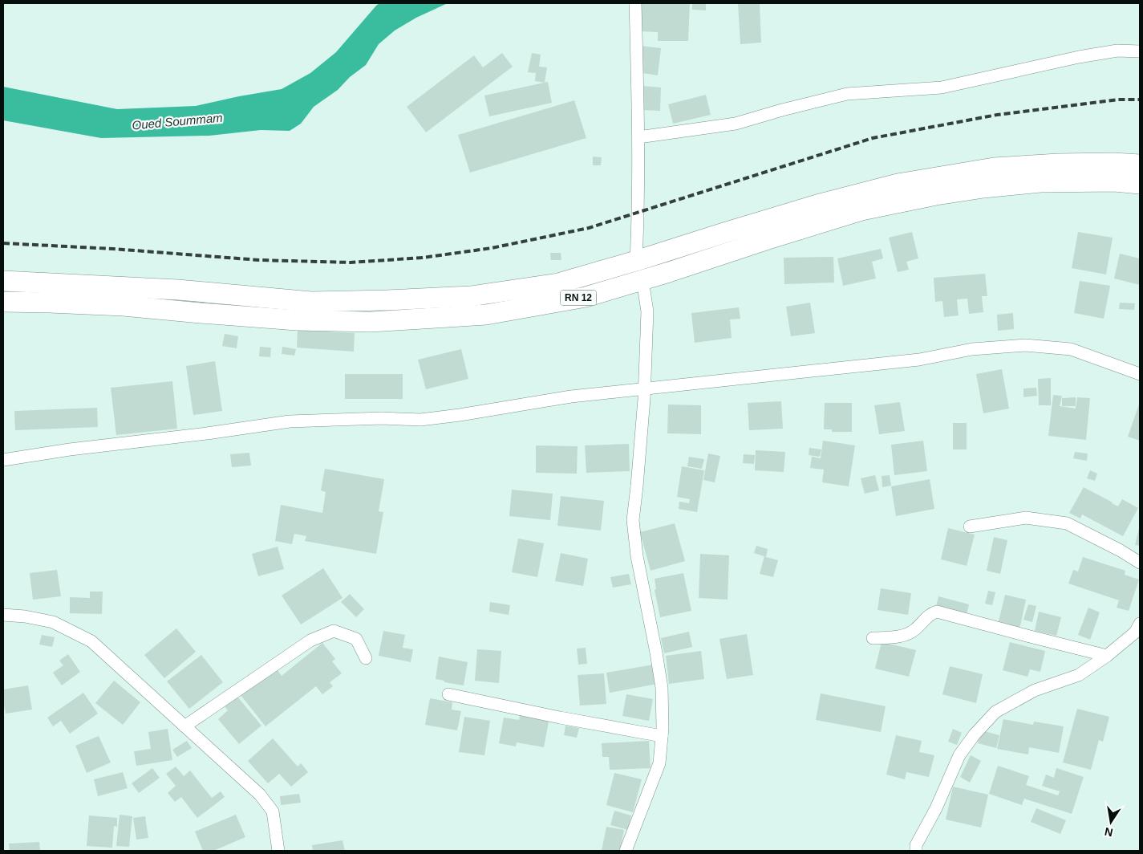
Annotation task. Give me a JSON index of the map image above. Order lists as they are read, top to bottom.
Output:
{
  "streets": {
    "highway": ["RN 12"]
  },
  "water": ["Oued Soummam"],
  "north": "bottom"
}
